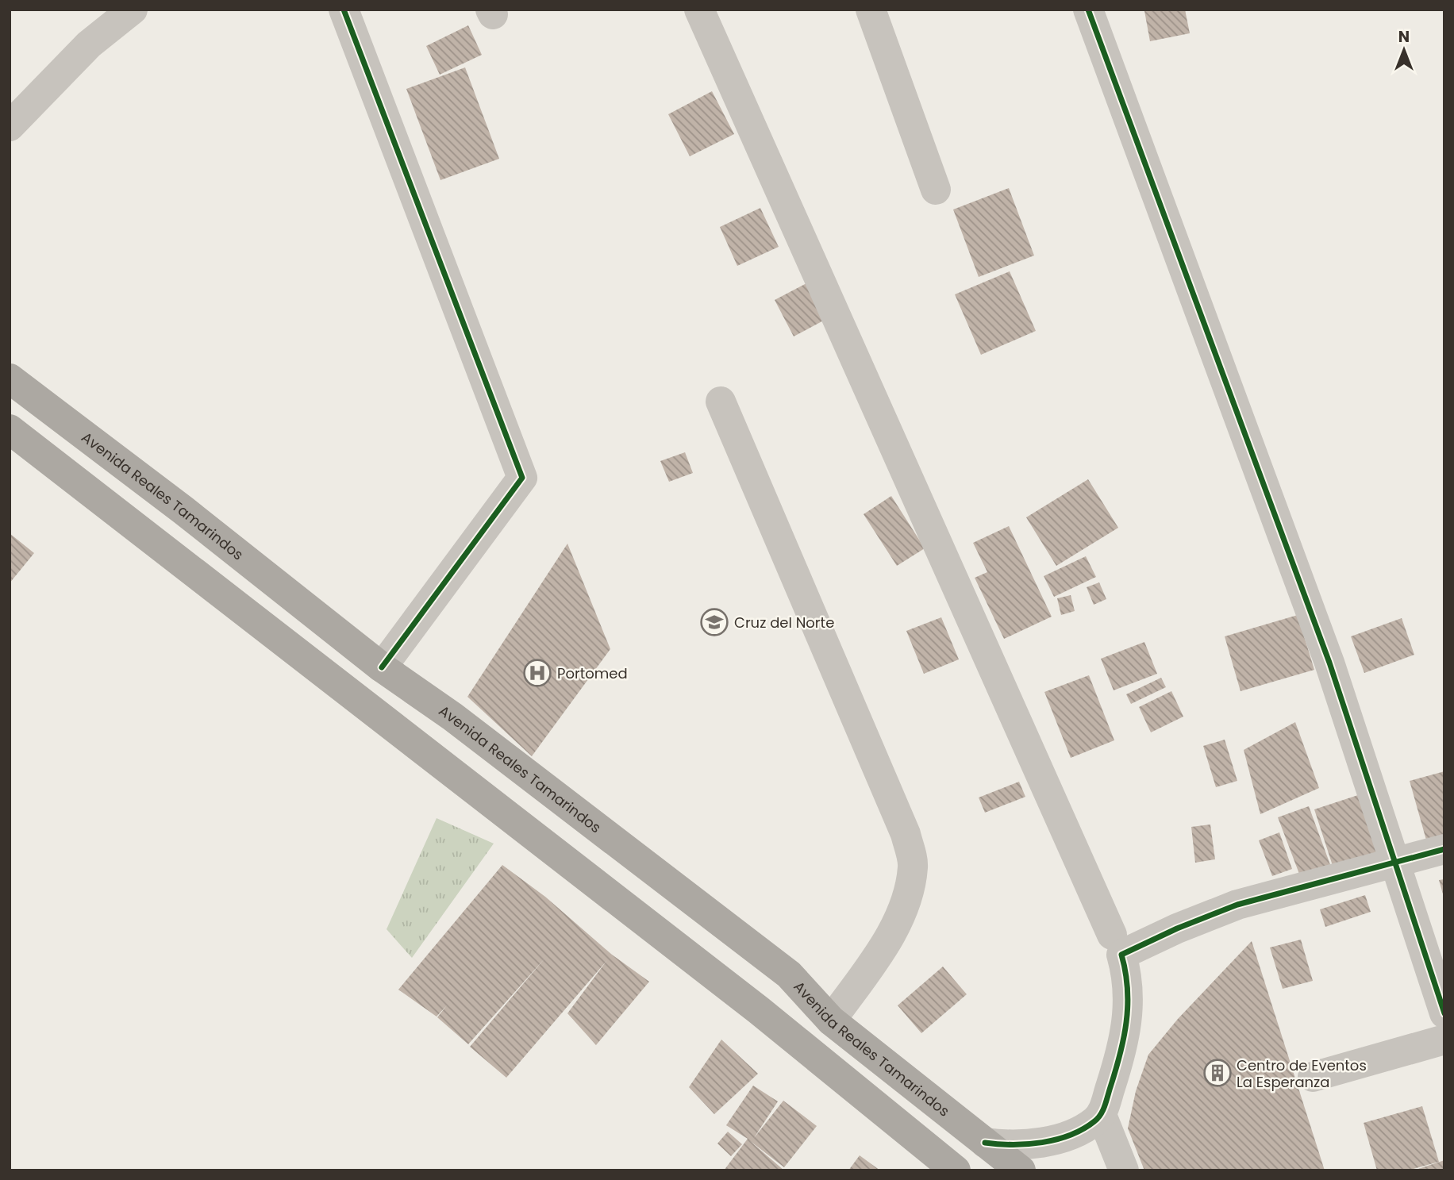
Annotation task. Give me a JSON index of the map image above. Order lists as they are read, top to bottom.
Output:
{
  "streets": {
    "main road": ["Avenida Reales Tamarindos"]
  },
  "places": {
    "school or university": ["Cruz del Norte"],
    "hospital": ["Portomed"],
    "building": ["Centro de Eventos La Esperanza"]
  },
  "north": "top"
}
